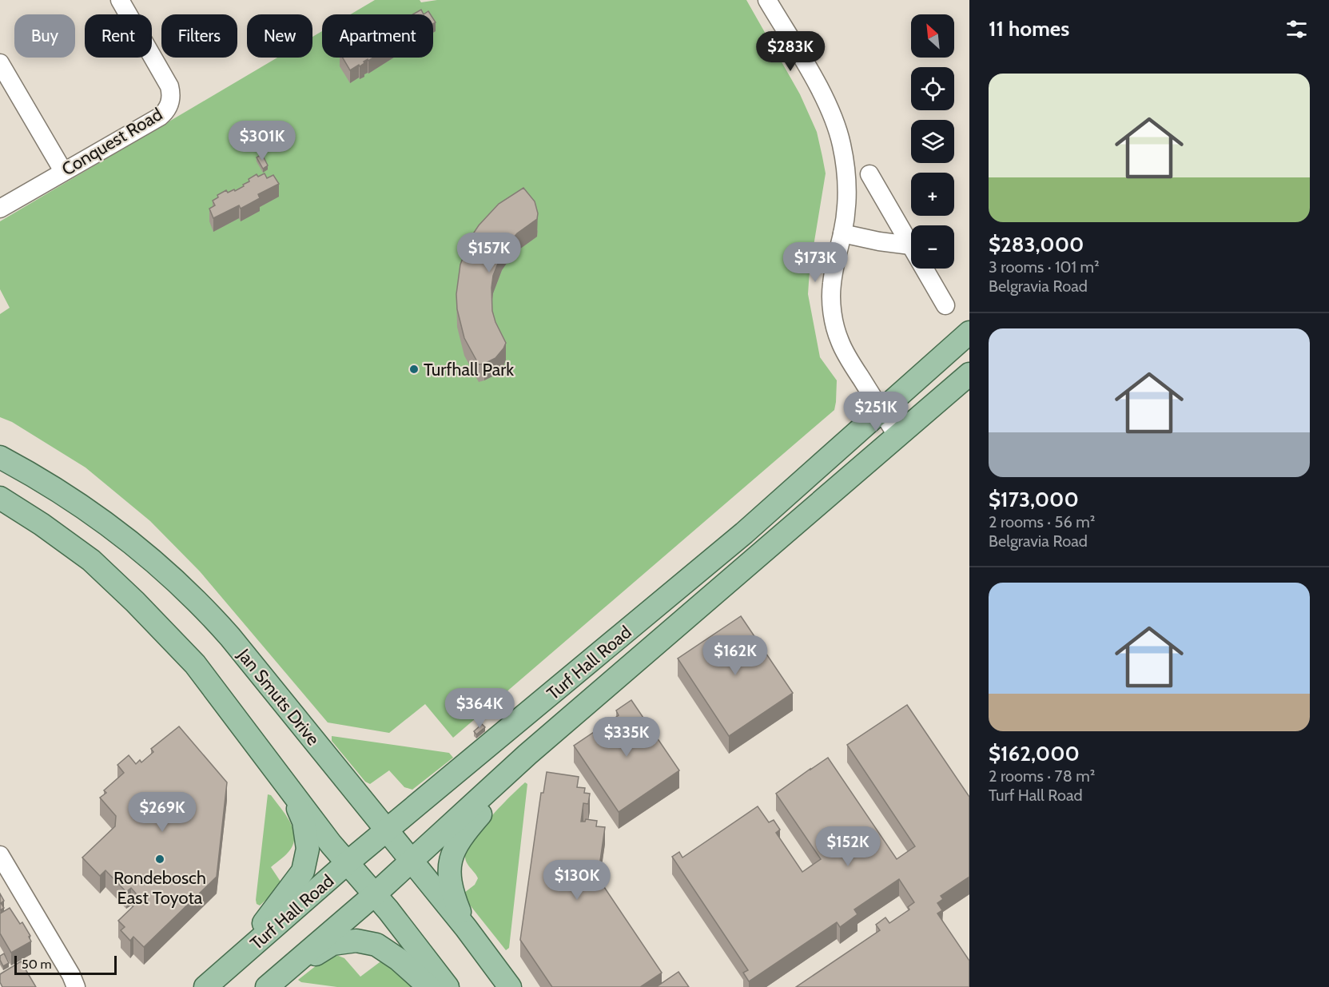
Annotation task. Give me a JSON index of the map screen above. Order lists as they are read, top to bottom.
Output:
{
  "streets": {
    "main road": ["Turf Hall Road", "Jan Smuts Drive"],
    "street": ["Conquest Road"]
  },
  "crossings": [
    ["Turf Hall Road", "Jan Smuts Drive"]
  ],
  "places": ["Turfhall Park", "Rondebosch East Toyota"],
  "scale_bar": "50 m",
  "north": "top left",
  "page": {
    "heading": "11 homes",
    "map_buttons": ["+", "−"],
    "chip": [
      "Buy",
      "Rent",
      "Filters",
      "New",
      "Apartment"
    ],
    "price": [
      "$283K",
      "$301K",
      "$157K",
      "$173K",
      "$251K",
      "$162K",
      "$364K",
      "$335K",
      "$269K",
      "$152K",
      "$130K"
    ],
    "list": [
      {
        "name": "$283,000",
        "note": "3 rooms · 101 m² · Belgravia Road"
      },
      {
        "name": "$173,000",
        "note": "2 rooms · 56 m² · Belgravia Road"
      },
      {
        "name": "$162,000",
        "note": "2 rooms · 78 m² · Turf Hall Road"
      }
    ],
    "scale": "50 m"
  }
}
